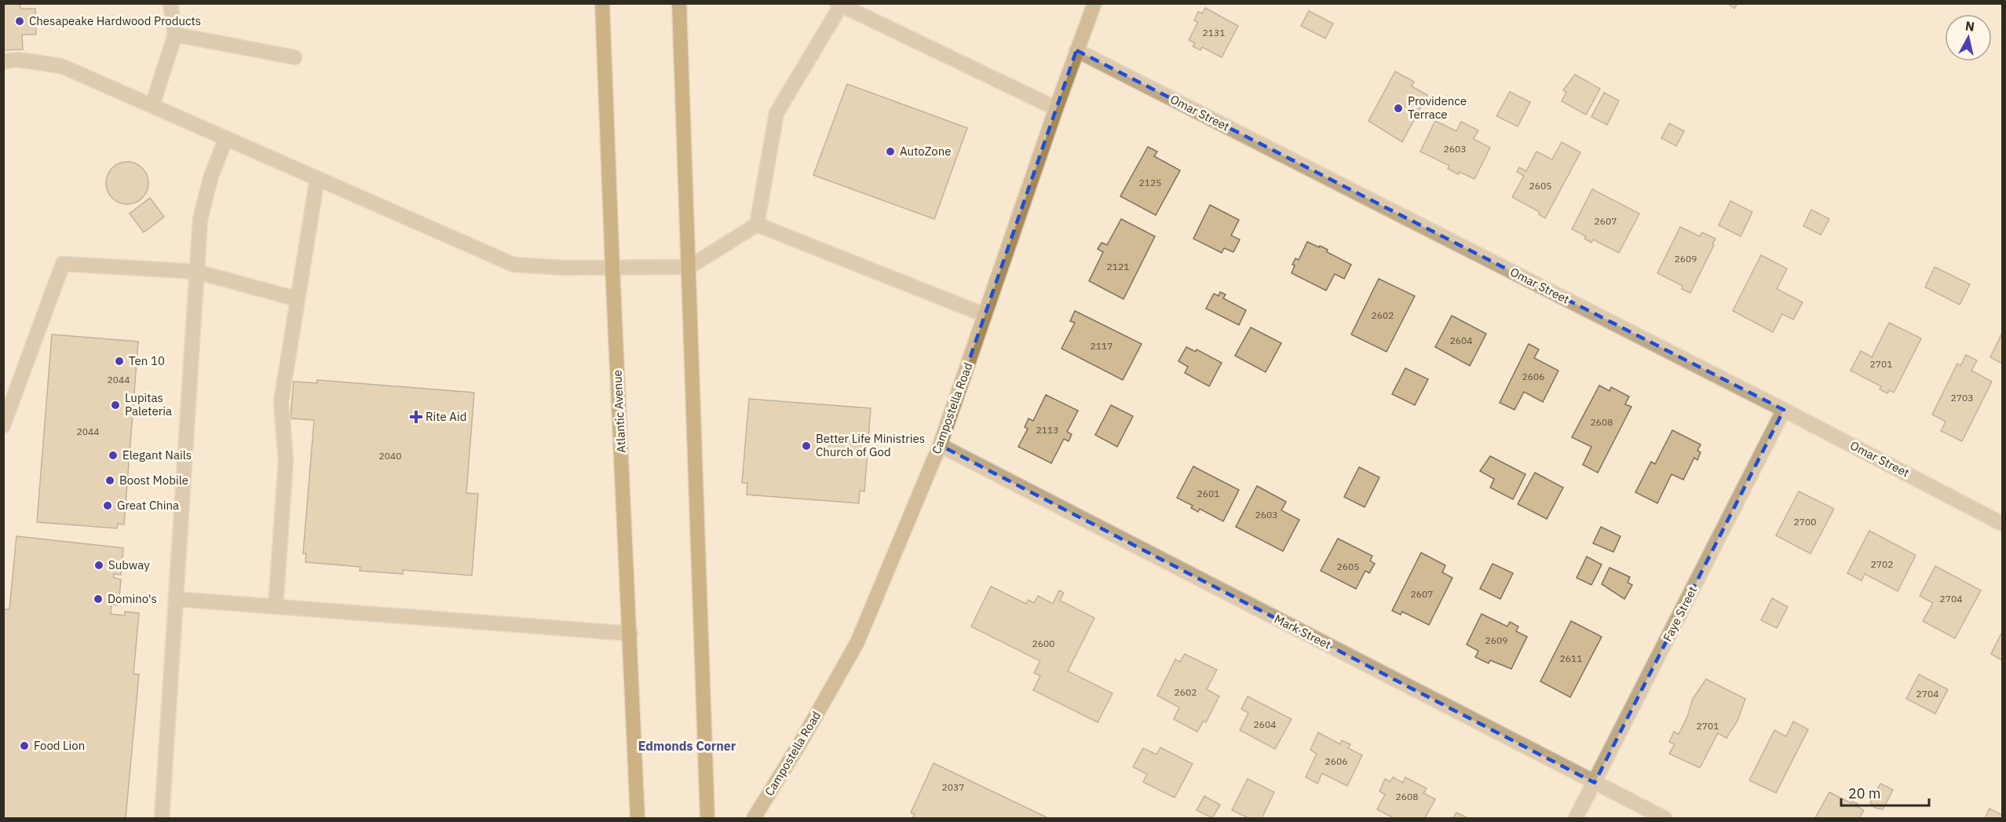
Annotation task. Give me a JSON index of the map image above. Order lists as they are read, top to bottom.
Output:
{
  "streets": {
    "main road": ["Campostella Road", "Atlantic Avenue"],
    "street": ["Omar Street", "Faye Street", "Mark Street"]
  },
  "crossings": [
    ["Omar Street", "Campostella Road"],
    ["Omar Street", "Faye Street"],
    ["Campostella Road", "Mark Street"],
    ["Faye Street", "Mark Street"]
  ],
  "districts": ["Edmonds Corner"],
  "places": {
    "other": [
      "Chesapeake Hardwood Products",
      "Providence Terrace",
      "AutoZone",
      "Ten 10",
      "Lupitas Paleteria",
      "Better Life Ministries Church of God",
      "Elegant Nails",
      "Boost Mobile",
      "Great China",
      "Subway",
      "Domino's",
      "Food Lion"
    ],
    "health": ["Rite Aid"]
  },
  "house_numbers": [
    "2131",
    "2603",
    "2125",
    "2605",
    "2607",
    "2609",
    "2121",
    "2602",
    "2604",
    "2117",
    "2701",
    "2606",
    "2044",
    "2703",
    "2608",
    "2113",
    "2044",
    "2040",
    "2601",
    "2603",
    "2700",
    "2702",
    "2605",
    "2607",
    "2704",
    "2609",
    "2600",
    "2611",
    "2602",
    "2704",
    "2604",
    "2701",
    "2606",
    "2037",
    "2608"
  ],
  "scale_bar": "20 m",
  "north": "top"
}
